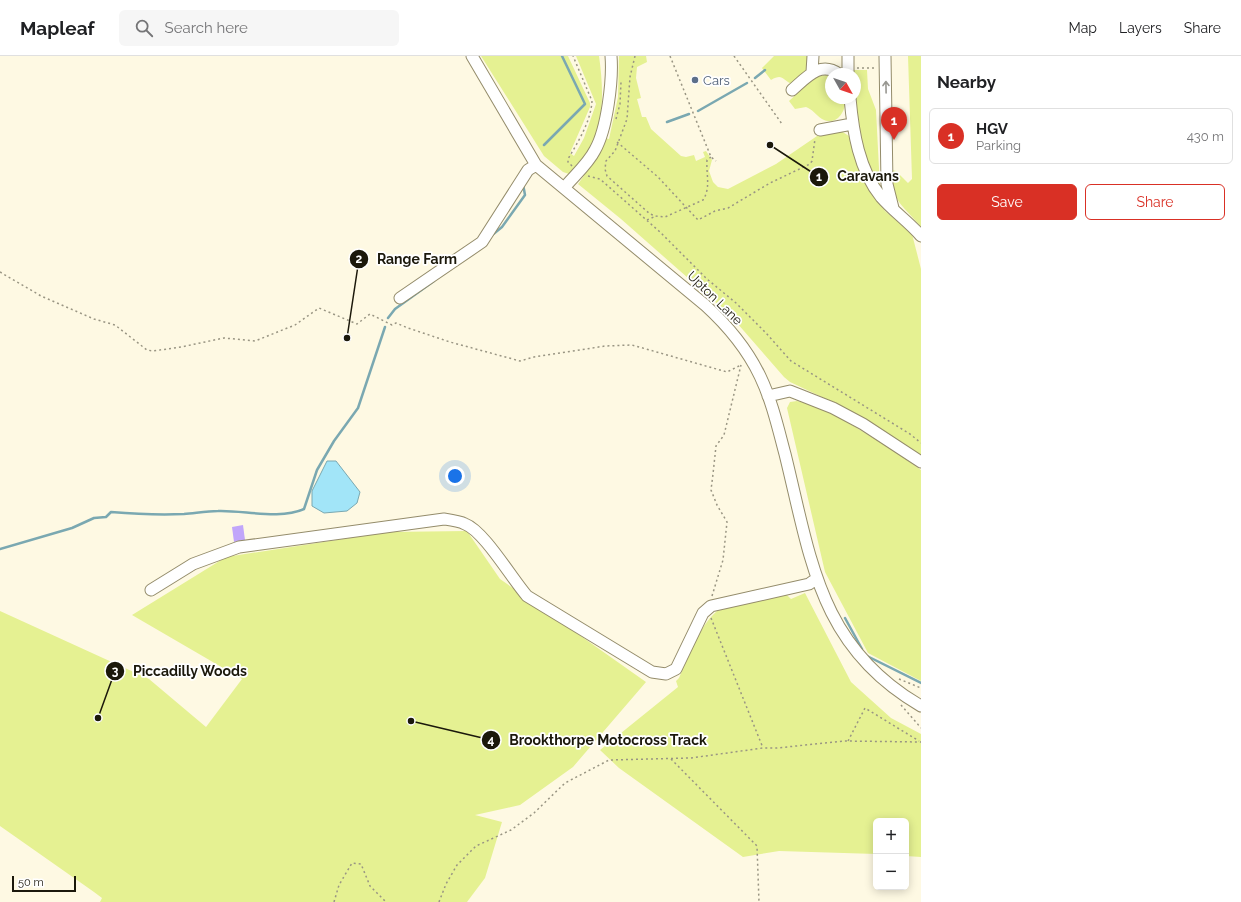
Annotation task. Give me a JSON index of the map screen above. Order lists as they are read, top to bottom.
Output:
{
  "streets": {
    "street": ["Upton Lane"]
  },
  "places": [
    "Cars",
    "Caravans",
    "Range Farm",
    "Piccadilly Woods",
    "Brookthorpe Motocross Track"
  ],
  "scale_bar": "50 m",
  "north": "bottom right",
  "page": {
    "header": "Mapleaf",
    "search": "Search here",
    "nav": ["Map", "Layers", "Share"],
    "heading": "Nearby",
    "pins": "1",
    "list": [
      {
        "mark": "1",
        "name": "HGV",
        "note": "Parking",
        "value": "430 m"
      }
    ],
    "buttons": ["Save", "Share"],
    "map_buttons": ["+", "−"],
    "scale": "50 m"
  }
}
